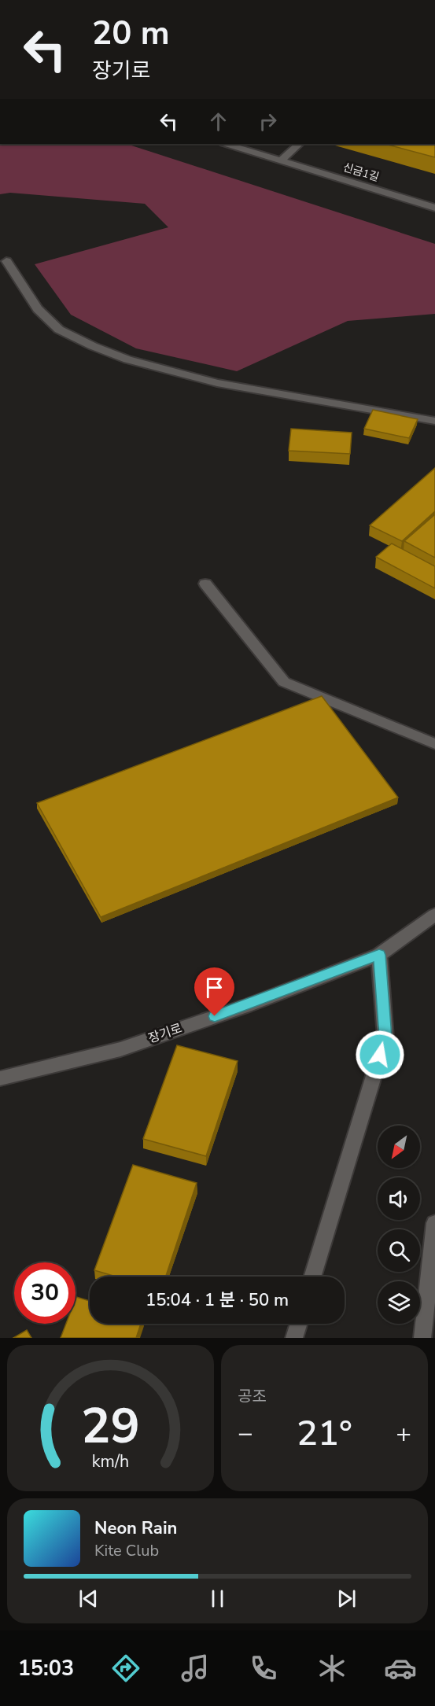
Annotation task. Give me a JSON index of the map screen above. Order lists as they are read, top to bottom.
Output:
{
  "streets": {
    "street": ["신금1길", "장기로"]
  },
  "north": "bottom left",
  "page": {
    "turn": ["20 m", "장기로"],
    "limit": "30",
    "trip": "15:04 · 1 분 · 50 m",
    "tile": "공조",
    "heat": ["−", "21°", "+"],
    "song": ["Neon Rain", "Kite Club"],
    "tabs": "15:03",
    "gauge": ["29", "km/h"]
  }
}
